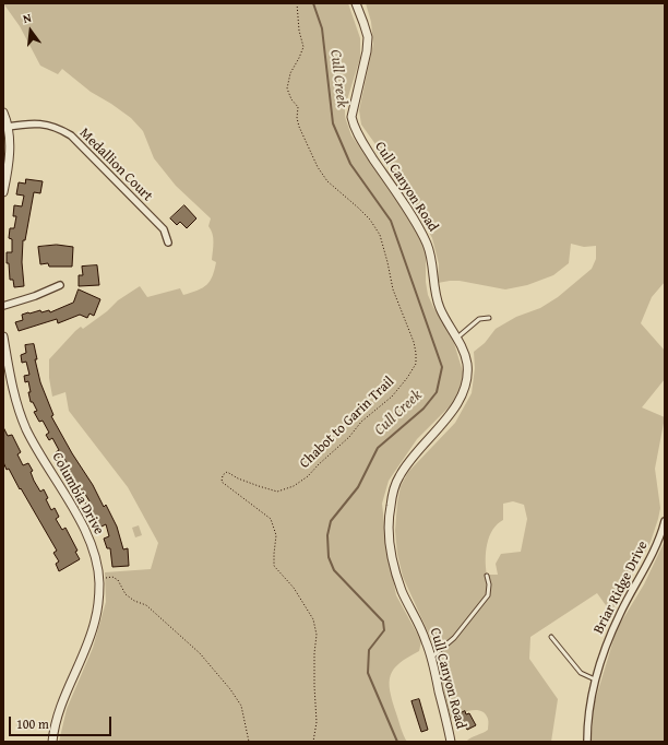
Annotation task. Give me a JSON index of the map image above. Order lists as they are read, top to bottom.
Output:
{
  "streets": {
    "street": [
      "Medallion Court",
      "Cull Canyon Road",
      "Columbia Drive",
      "Briar Ridge Drive"
    ],
    "path": ["Chabot to Garin Trail"]
  },
  "water": ["Cull Creek"],
  "scale_bar": "100 m",
  "north": "top"
}
